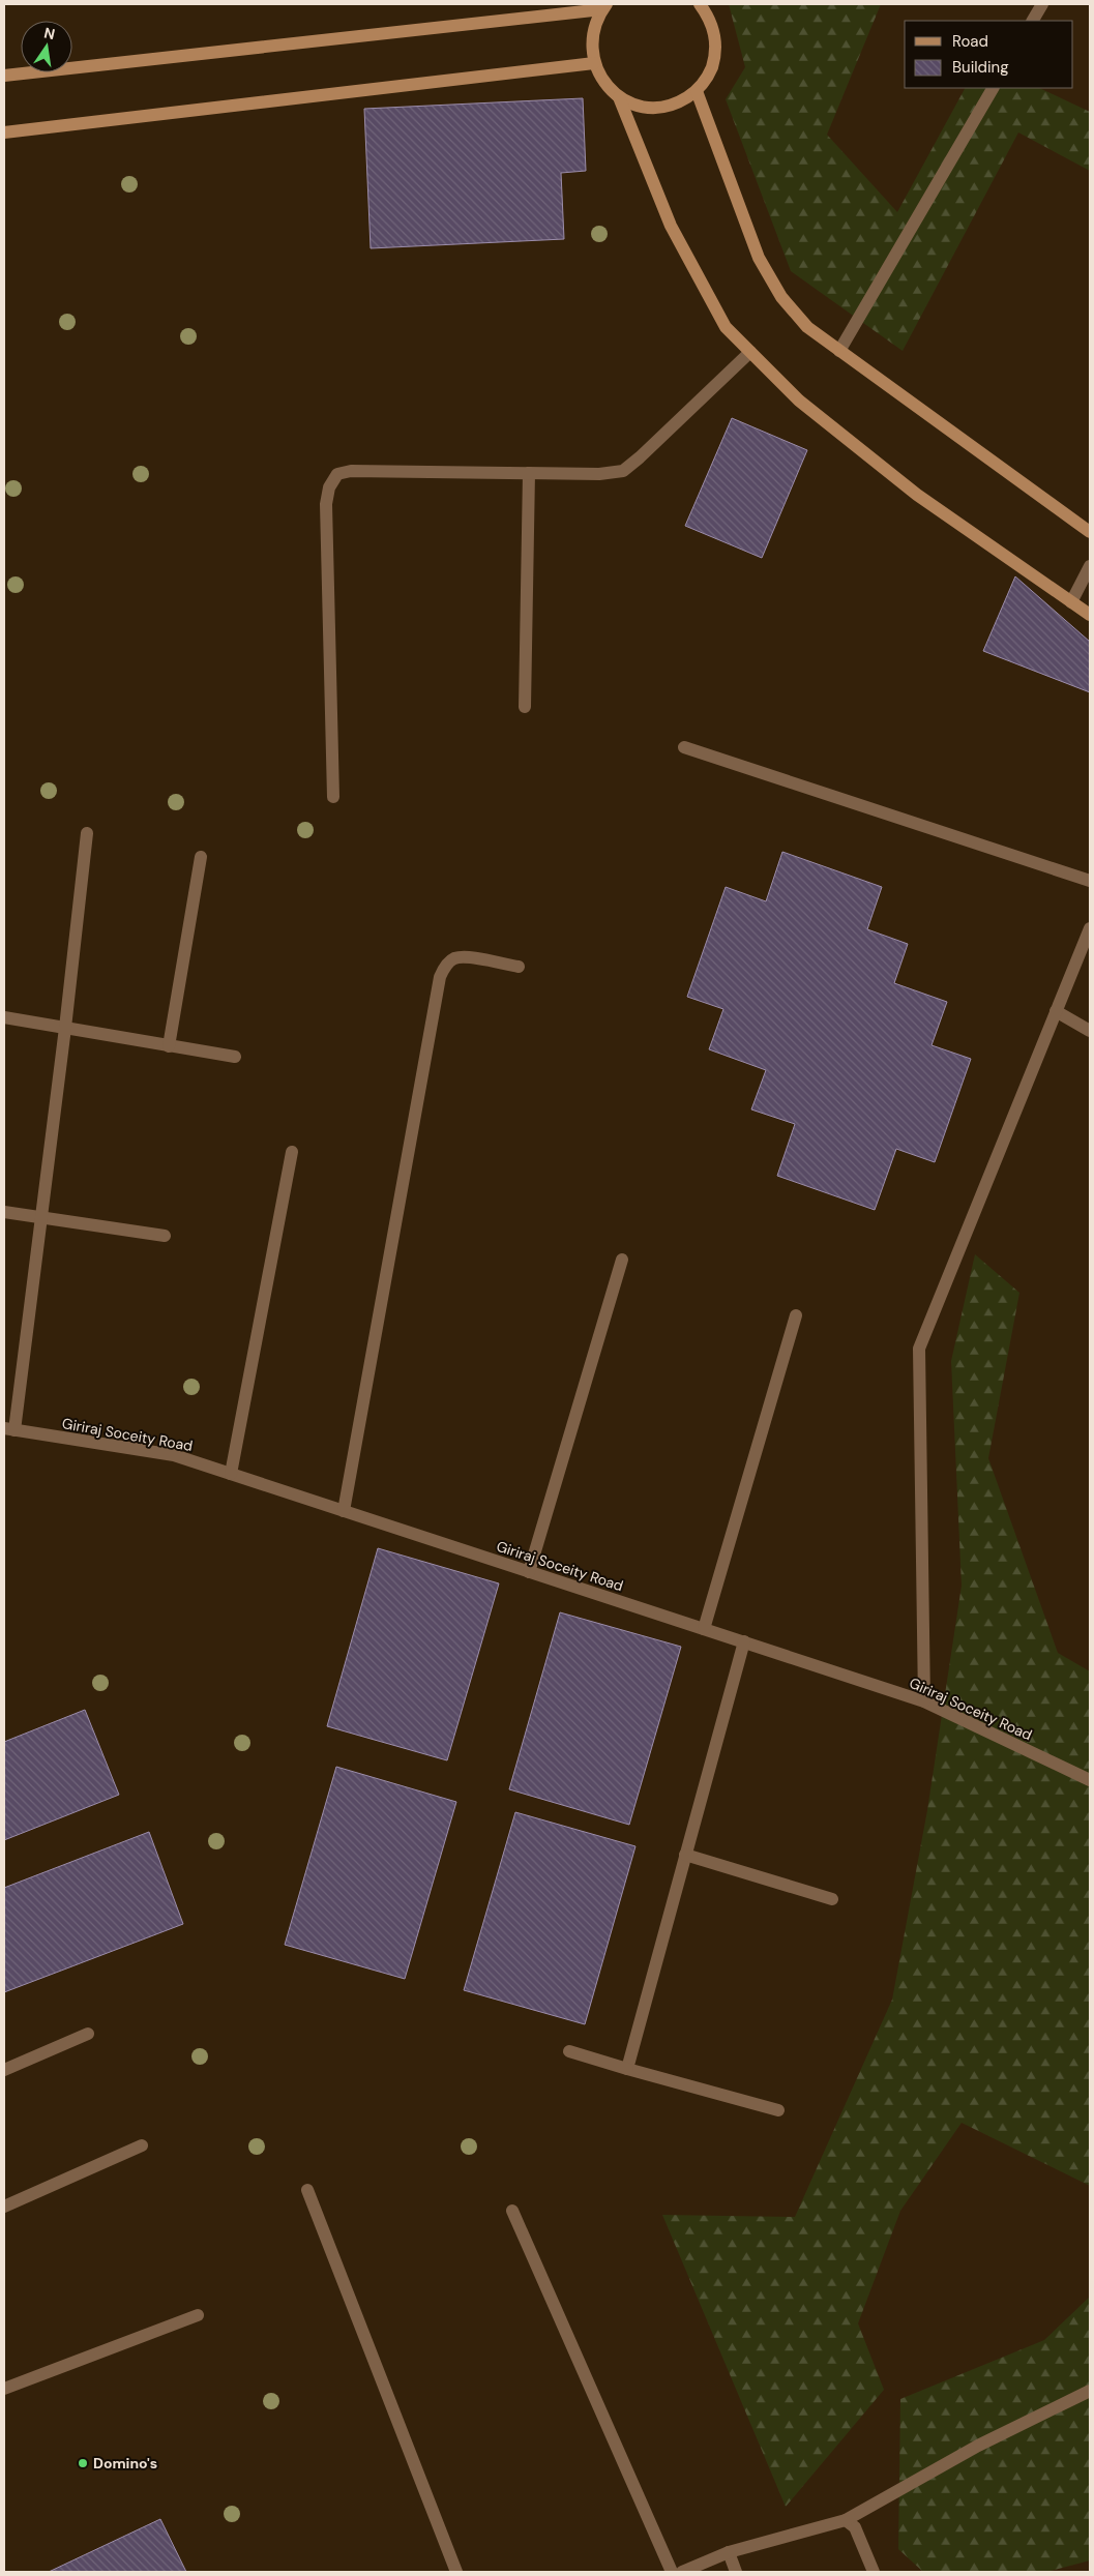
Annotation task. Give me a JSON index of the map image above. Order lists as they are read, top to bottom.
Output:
{
  "streets": {
    "street": ["Giriraj Soceity Road"]
  },
  "places": ["Domino's"],
  "legend": ["Road", "Building"],
  "north": "top"
}
